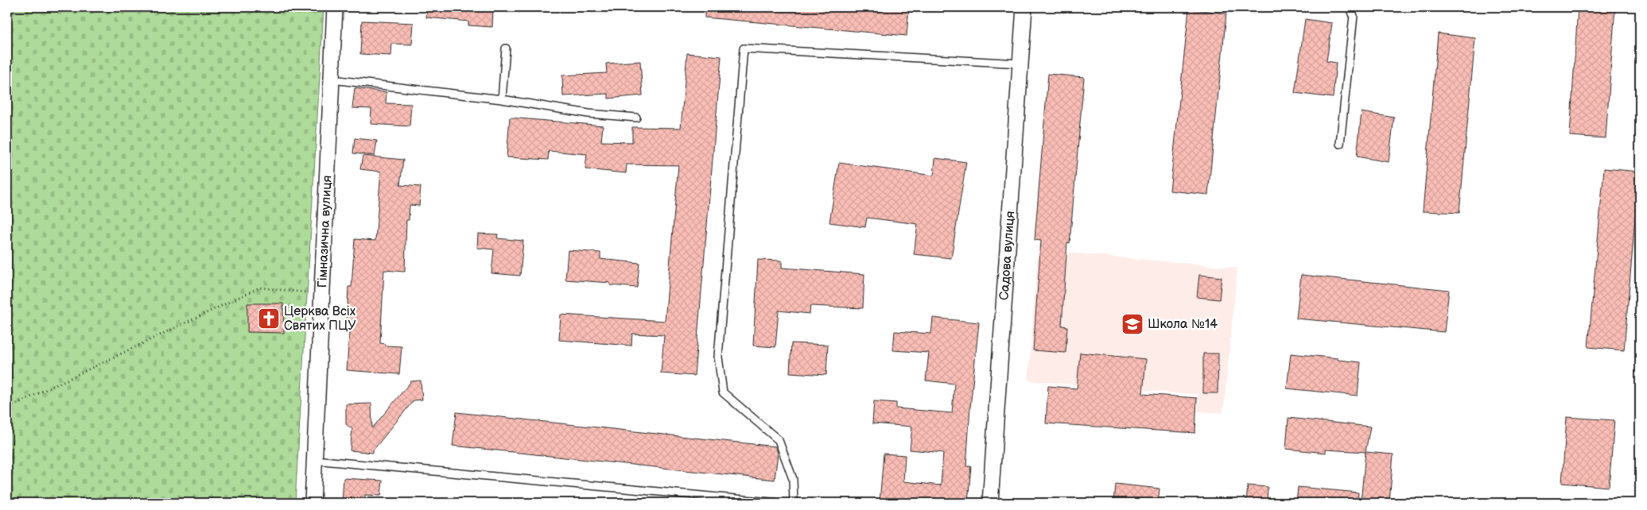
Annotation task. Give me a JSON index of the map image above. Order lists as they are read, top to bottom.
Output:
{
  "streets": {
    "street": ["Гімназична вулиця", "Садова вулиця"]
  },
  "places": {
    "church": ["Церква Всіх Святих ПЦУ"],
    "school or university": ["Школа №14"]
  }
}
